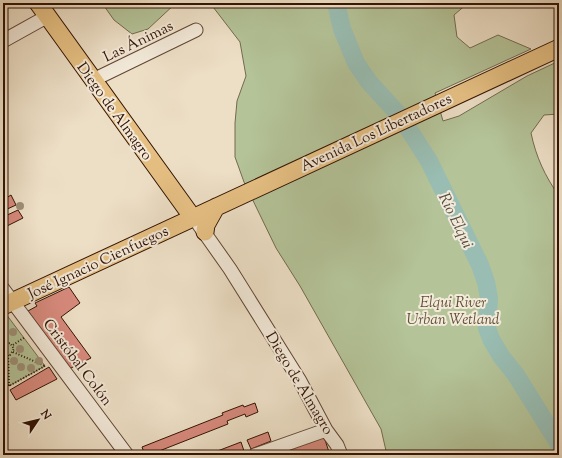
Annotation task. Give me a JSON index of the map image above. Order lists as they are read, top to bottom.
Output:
{
  "streets": {
    "main road": ["Diego de Almagro", "Avenida Los Libertadores", "José Ignacio Cienfuegos"],
    "street": ["Las Ánimas", "Cristóbal Colón"]
  },
  "crossings": [
    ["Las Ánimas", "Diego de Almagro"],
    ["Diego de Almagro", "Avenida Los Libertadores"],
    ["Diego de Almagro", "José Ignacio Cienfuegos"],
    ["Avenida Los Libertadores", "José Ignacio Cienfuegos"],
    ["José Ignacio Cienfuegos", "Cristóbal Colón"]
  ],
  "water": ["Río Elqui"],
  "parks": ["Elqui River Urban Wetland"],
  "north": "top right"
}
